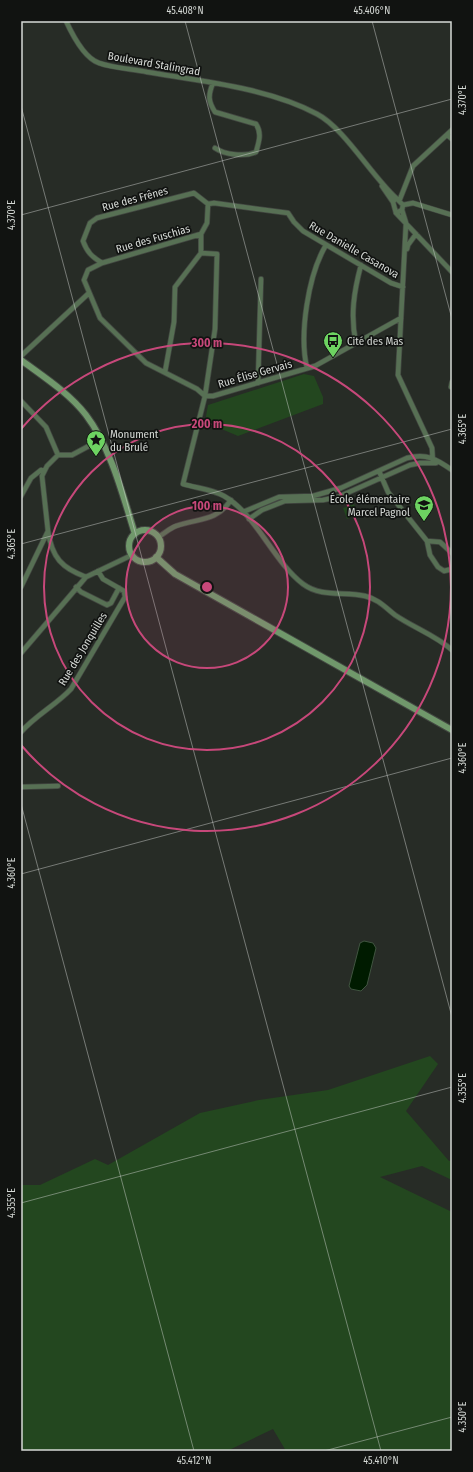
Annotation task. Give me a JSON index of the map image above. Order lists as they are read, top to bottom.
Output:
{
  "streets": {
    "street": [
      "Boulevard Stalingrad",
      "Rue des Frênes",
      "Rue des Fuschias",
      "Rue Danielle Casanova",
      "Rue Élise Gervais",
      "Rue des Jonquilles"
    ]
  },
  "crossings": [
    ["Rue des Frênes", "Rue des Fuschias"],
    ["Rue des Frênes", "Rue Danielle Casanova"],
    ["Rue des Frênes", "Rue Élise Gervais"],
    ["Rue des Fuschias", "Rue Danielle Casanova"],
    ["Rue des Fuschias", "Rue Élise Gervais"]
  ],
  "places": {
    "bus stop": ["Cité des Mas"],
    "place": ["Monument du Brulé"],
    "school or university": ["École élémentaire Marcel Pagnol"]
  },
  "coordinates": [
    "45.408°N",
    "45.406°N",
    "4.370°E",
    "4.365°E",
    "4.360°E",
    "4.355°E",
    "4.350°E",
    "45.412°N",
    "45.410°N"
  ],
  "rings": ["300 m", "200 m", "100 m"]
}
